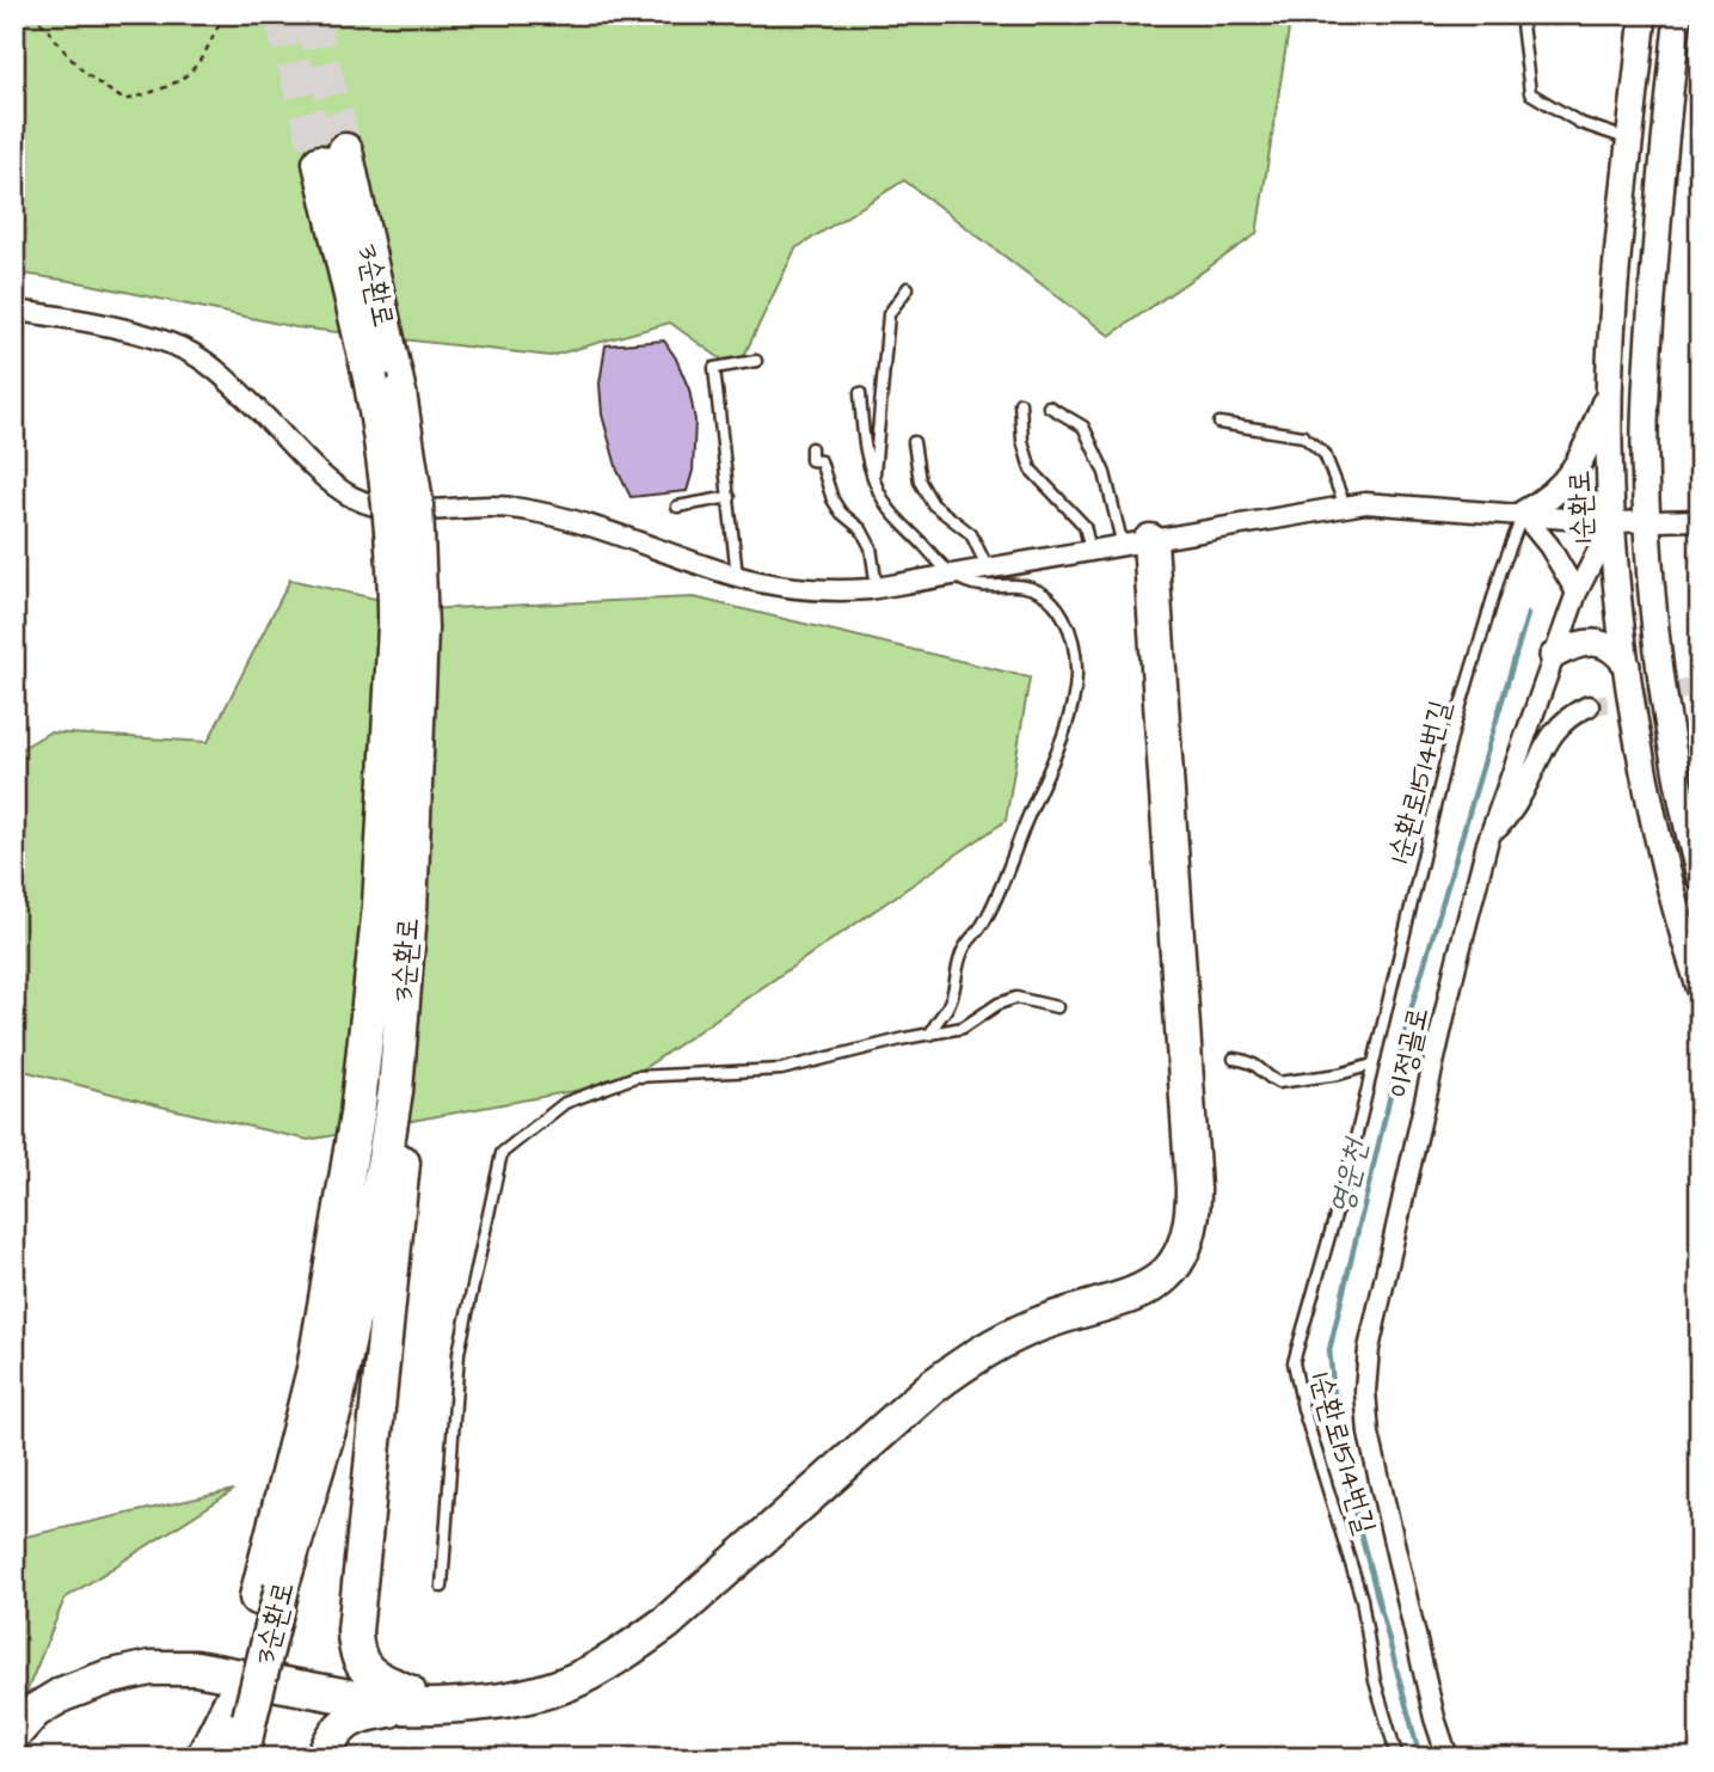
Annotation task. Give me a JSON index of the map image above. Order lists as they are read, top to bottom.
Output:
{
  "streets": {
    "highway": ["3순환로"],
    "street": ["1순환로", "이정골로"],
    "lane": ["1순환로1514번길"]
  },
  "crossings": [
    ["1순환로", "이정골로"]
  ],
  "water": ["영운천"]
}
